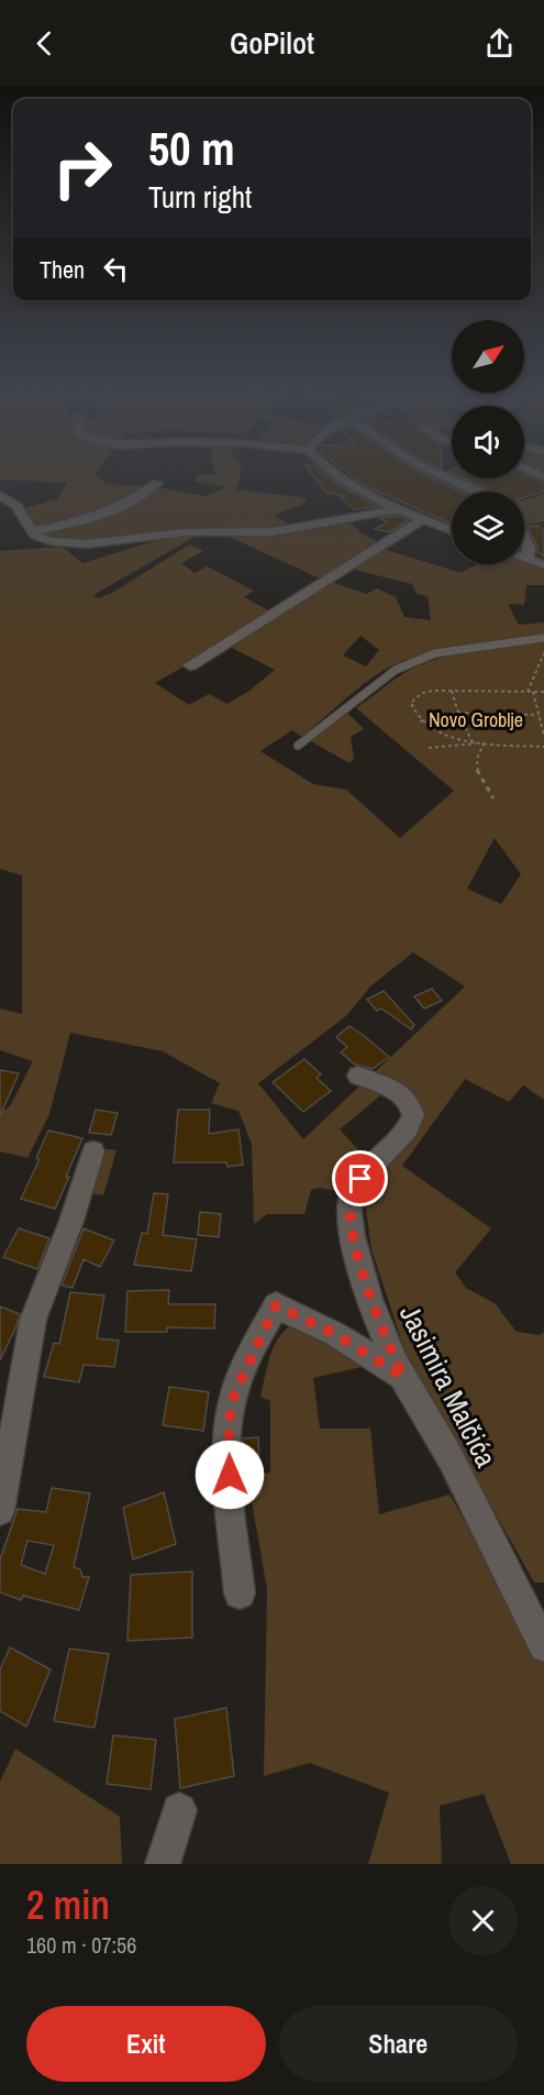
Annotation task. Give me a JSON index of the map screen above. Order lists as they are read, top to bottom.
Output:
{
  "streets": {
    "street": ["Jasimira Malčića"]
  },
  "parks": ["Novo Groblje"],
  "north": "top right",
  "page": {
    "header": "GoPilot",
    "turn": ["50 m", "Turn right"],
    "then": "Then",
    "heading": ["2 min", "160 m · 07:56"],
    "buttons": ["Exit", "Share"]
  }
}
